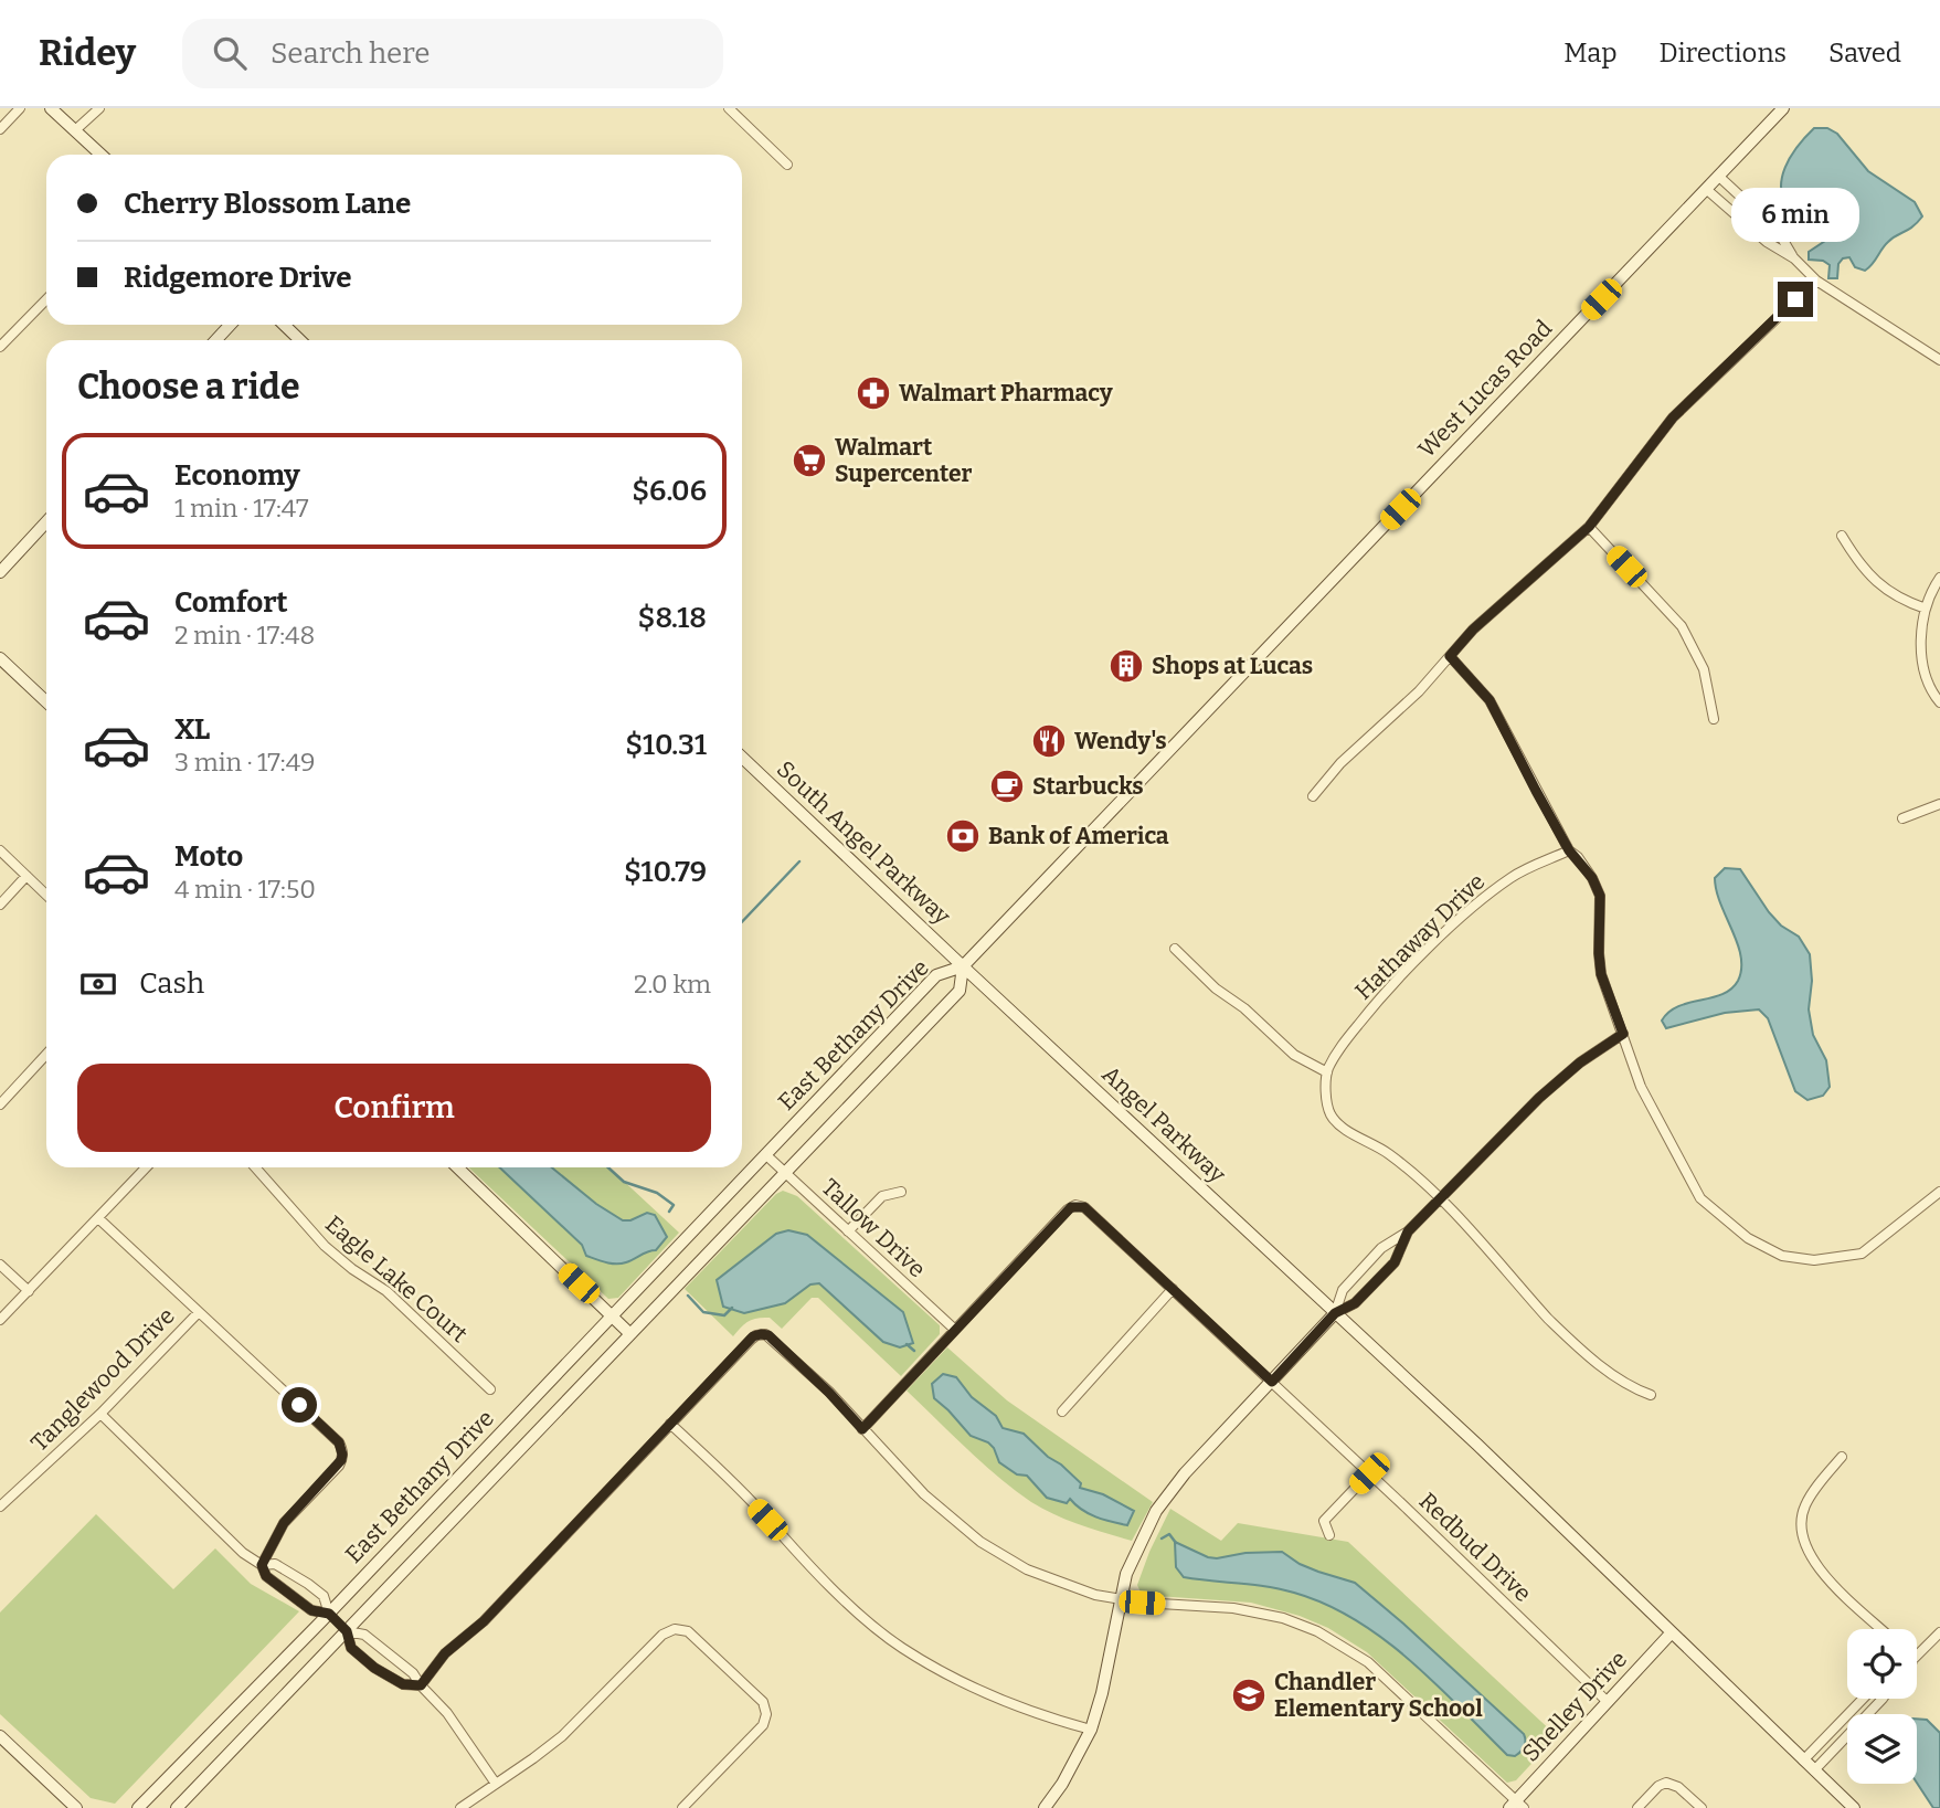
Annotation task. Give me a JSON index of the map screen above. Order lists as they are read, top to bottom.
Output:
{
  "streets": {
    "main road": [
      "West Lucas Road",
      "South Angel Parkway",
      "East Bethany Drive",
      "Angel Parkway",
      "Shelley Drive"
    ],
    "street": [
      "Hathaway Drive",
      "Tallow Drive",
      "Eagle Lake Court",
      "Tanglewood Drive",
      "Redbud Drive"
    ]
  },
  "crossings": [
    ["West Lucas Road", "South Angel Parkway"],
    ["West Lucas Road", "East Bethany Drive"],
    ["West Lucas Road", "Angel Parkway"],
    ["South Angel Parkway", "East Bethany Drive"],
    ["South Angel Parkway", "Angel Parkway"],
    ["East Bethany Drive", "Angel Parkway"],
    ["East Bethany Drive", "Tallow Drive"],
    ["Angel Parkway", "Shelley Drive"],
    ["Tallow Drive", "Redbud Drive"],
    ["Redbud Drive", "Shelley Drive"]
  ],
  "places": {
    "pharmacy": ["Walmart Pharmacy"],
    "supermarket": ["Walmart Supercenter"],
    "building": ["Shops at Lucas"],
    "restaurant": ["Wendy's"],
    "cafe": ["Starbucks"],
    "bank": ["Bank of America"],
    "school or university": ["Chandler Elementary School"]
  },
  "page": {
    "header": "Ridey",
    "search": "Search here",
    "nav": ["Map", "Directions", "Saved"],
    "banner": ["Cherry Blossom Lane", "Ridgemore Drive"],
    "bubble": "6 min",
    "heading": "Choose a ride",
    "list": [
      {
        "name": "Economy",
        "note": "1 min · 17:47",
        "value": "$6.06"
      },
      {
        "name": "Comfort",
        "note": "2 min · 17:48",
        "value": "$8.18"
      },
      {
        "name": "XL",
        "note": "3 min · 17:49",
        "value": "$10.31"
      },
      {
        "name": "Moto",
        "note": "4 min · 17:50",
        "value": "$10.79"
      }
    ],
    "pay": ["Cash", "2.0 km"],
    "buttons": "Confirm"
  }
}
